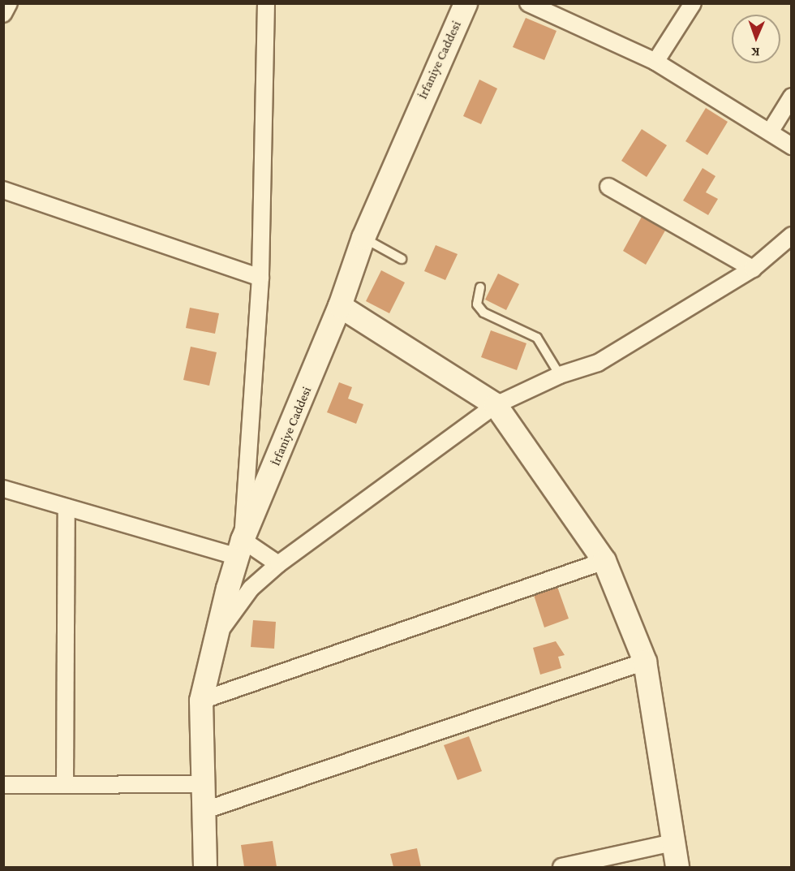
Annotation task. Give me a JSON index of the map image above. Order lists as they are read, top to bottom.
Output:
{
  "streets": {
    "main road": ["İrfaniye Caddesi"]
  },
  "north": "bottom"
}
